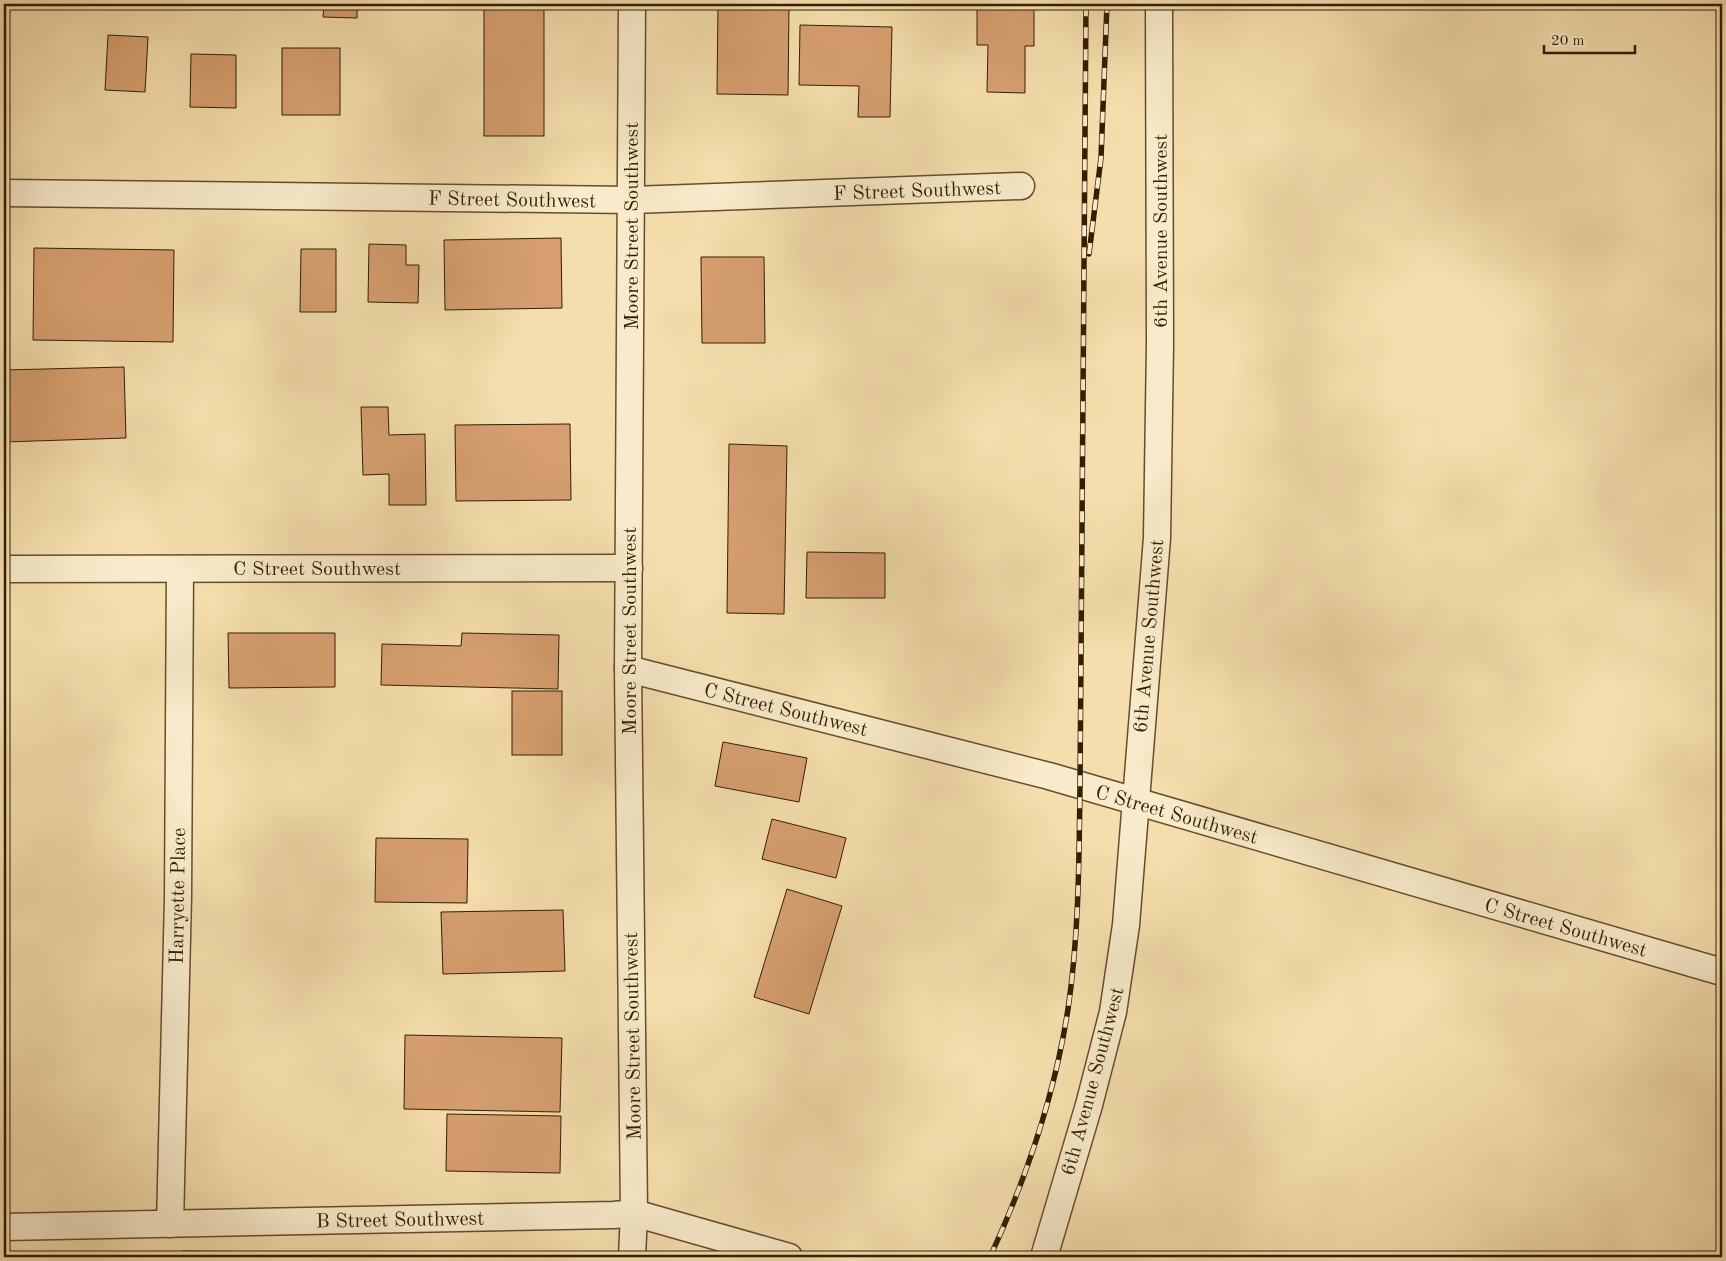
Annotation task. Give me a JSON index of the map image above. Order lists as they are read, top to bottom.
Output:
{
  "streets": {
    "street": [
      "F Street Southwest",
      "Moore Street Southwest",
      "6th Avenue Southwest",
      "C Street Southwest",
      "Harryette Place",
      "B Street Southwest"
    ]
  },
  "crossings": [
    ["F Street Southwest", "Moore Street Southwest"],
    ["Moore Street Southwest", "C Street Southwest"],
    ["Moore Street Southwest", "B Street Southwest"],
    ["6th Avenue Southwest", "C Street Southwest"],
    ["C Street Southwest", "Harryette Place"],
    ["Harryette Place", "B Street Southwest"]
  ],
  "scale_bar": "20 m"
}
